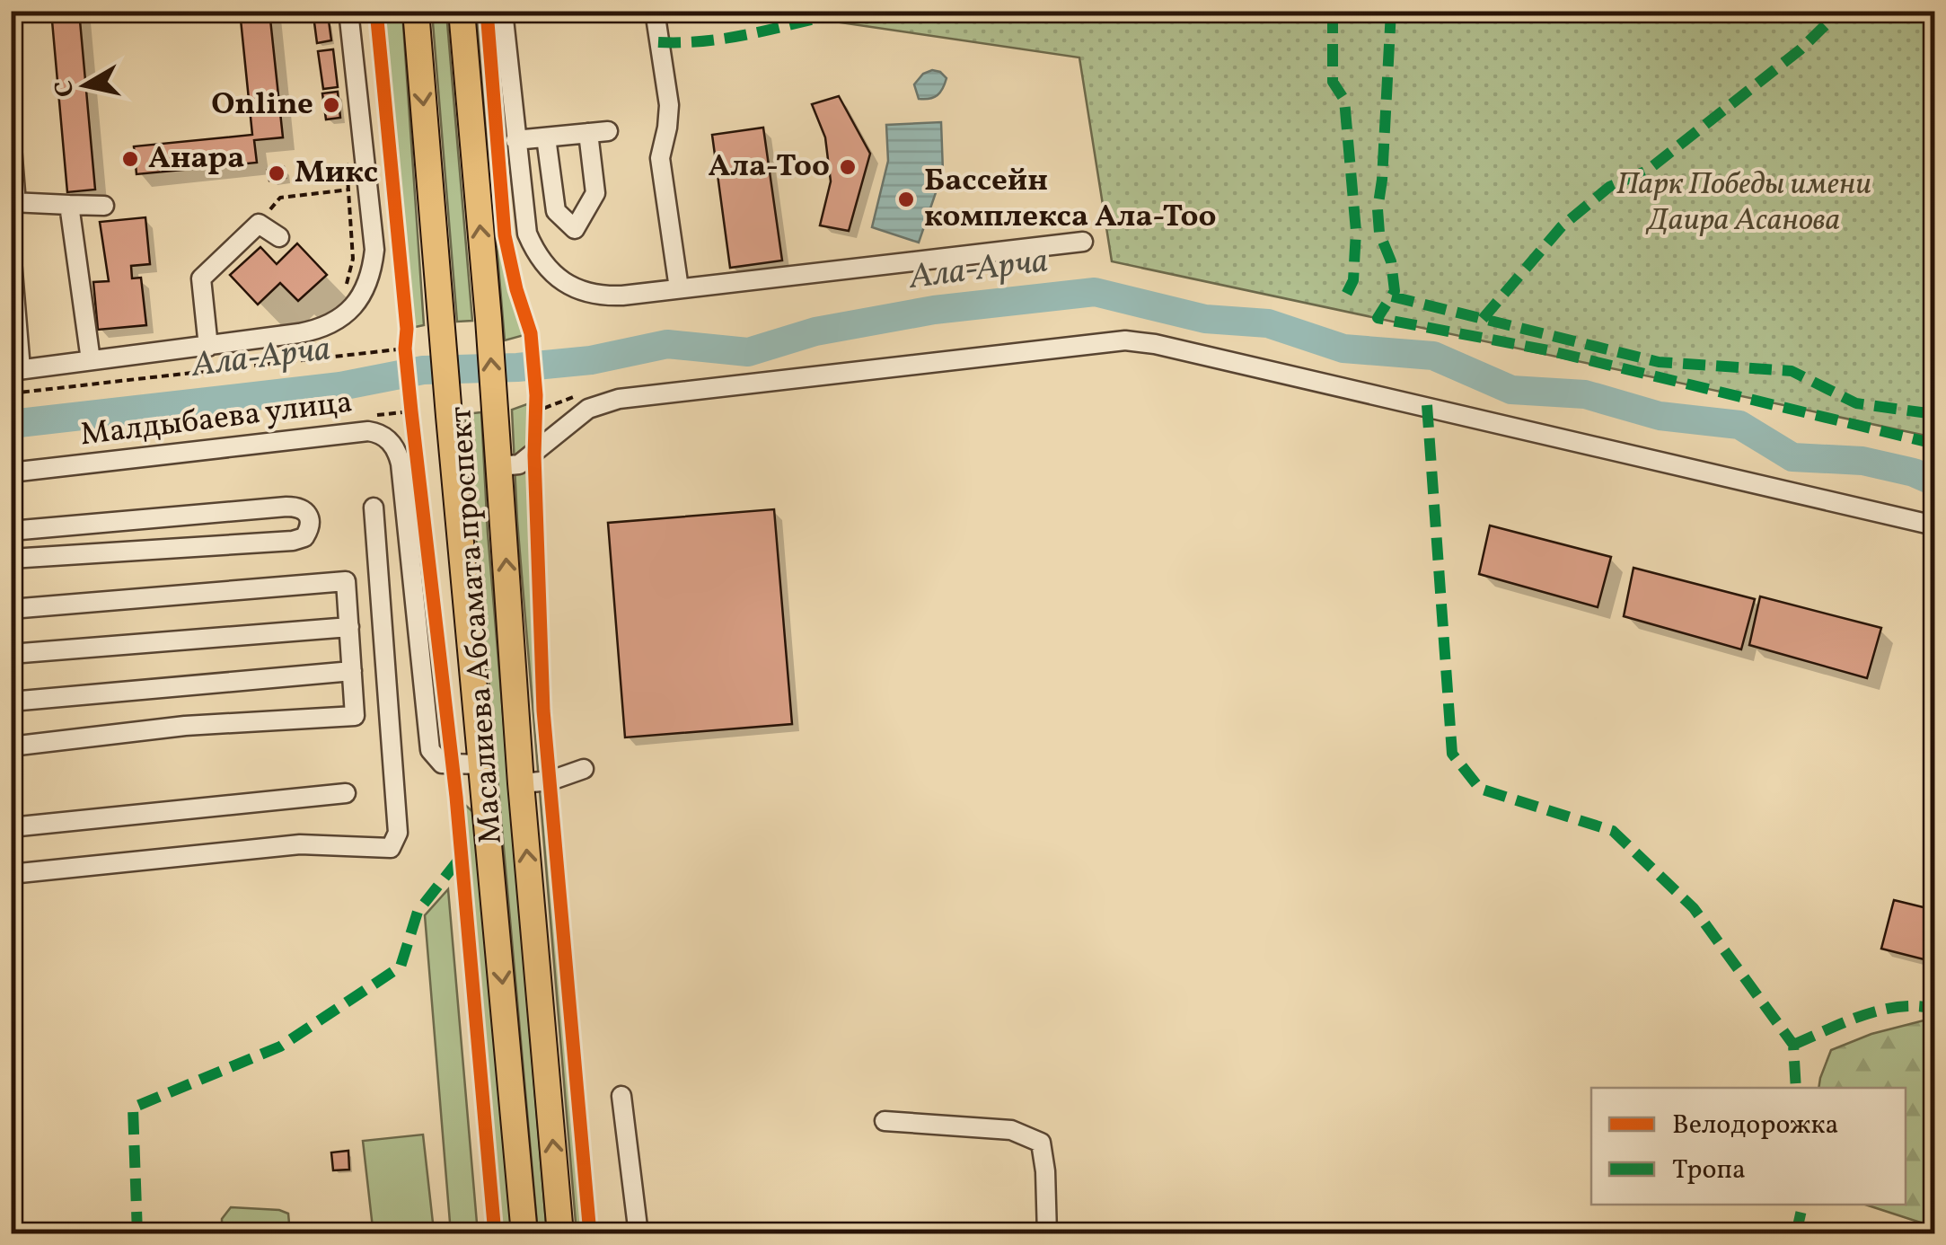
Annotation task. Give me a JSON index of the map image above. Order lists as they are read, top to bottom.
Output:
{
  "streets": {
    "main road": ["Масалиева Абсамата проспект"],
    "street": ["Малдыбаева улица"]
  },
  "crossings": [
    ["Малдыбаева улица", "Масалиева Абсамата проспект"]
  ],
  "water": ["Ала-Арча"],
  "parks": ["Парк Победы имени Даира Асанова"],
  "places": [
    "Online",
    "Анара",
    "Ала-Тоо",
    "Микс",
    "Бассейн комплекса Ала-Тоо"
  ],
  "legend": ["Велодорожка", "Тропа"],
  "north": "left"
}
